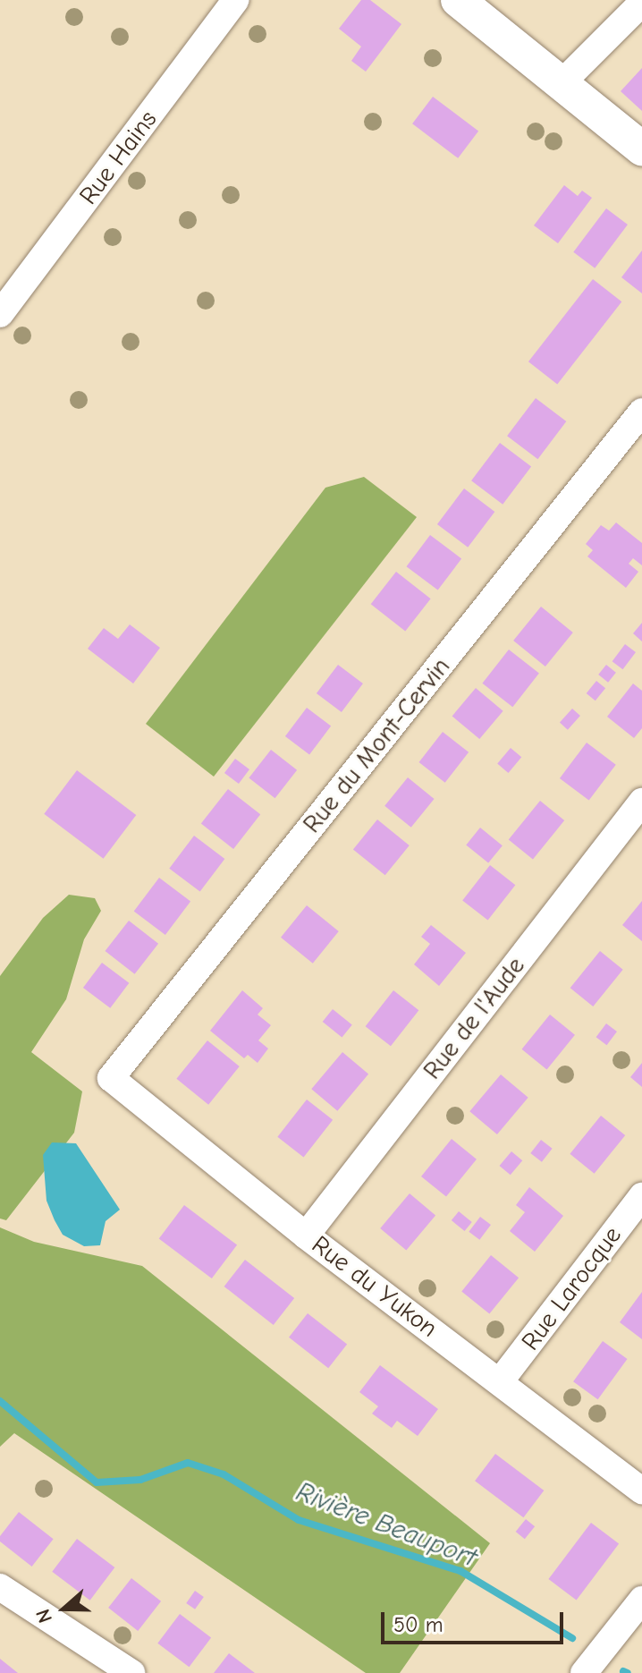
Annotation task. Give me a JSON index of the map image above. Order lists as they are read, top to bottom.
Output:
{
  "streets": {
    "street": [
      "Rue Hains",
      "Rue du Mont-Cervin",
      "Rue de l'Aude",
      "Rue du Yukon",
      "Rue Larocque"
    ]
  },
  "crossings": [
    ["Rue du Mont-Cervin", "Rue du Yukon"],
    ["Rue de l'Aude", "Rue du Yukon"],
    ["Rue du Yukon", "Rue Larocque"]
  ],
  "water": ["Rivière Beauport"],
  "scale_bar": "50 m",
  "north": "left"
}
